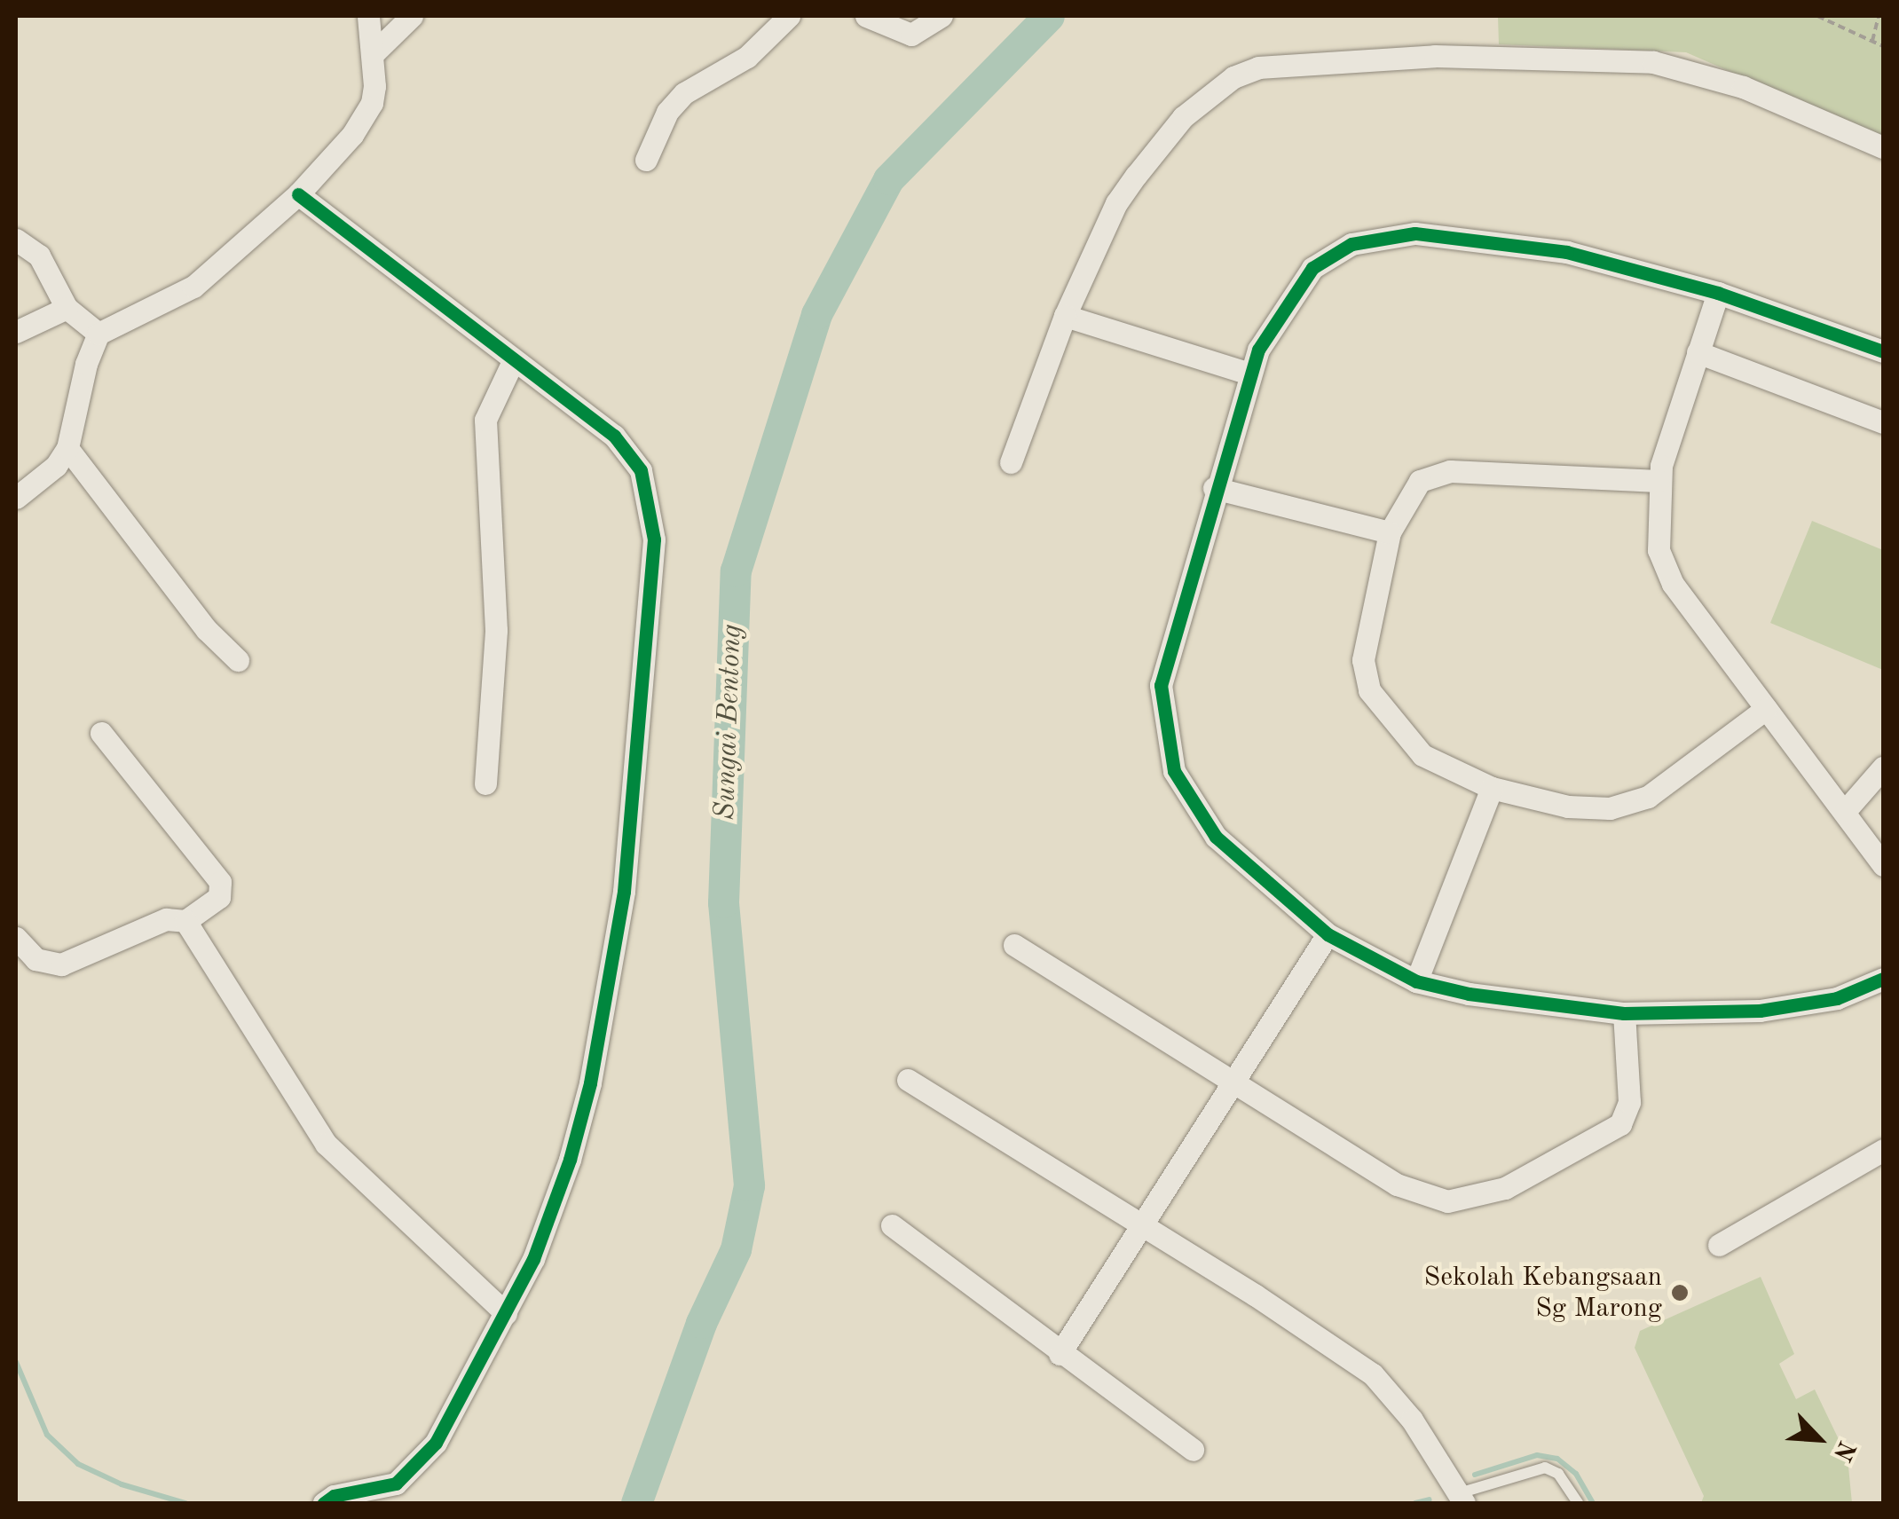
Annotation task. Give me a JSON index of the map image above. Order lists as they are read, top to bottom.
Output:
{
  "water": ["Sungai Bentong"],
  "places": ["Sekolah Kebangsaan Sg Marong"],
  "north": "bottom right"
}
